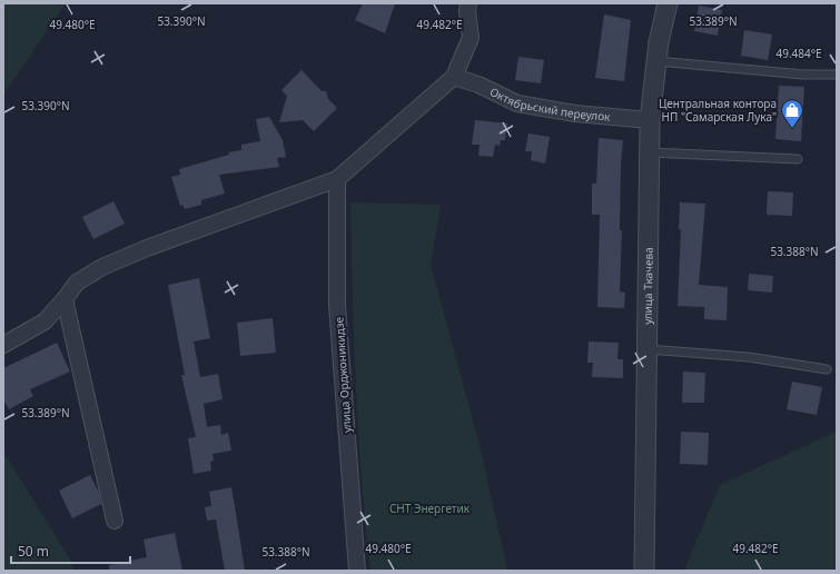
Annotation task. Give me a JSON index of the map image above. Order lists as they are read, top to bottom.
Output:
{
  "streets": {
    "street": ["Октябрьский переулок", "улица Ткачева", "улица Орджоникидзе"]
  },
  "crossings": [
    ["Октябрьский переулок", "улица Ткачева"]
  ],
  "parks": ["СНТ Энергетик"],
  "places": {
    "shop": ["Центральная контора НП \"Самарская Лука\""]
  },
  "scale_bar": "50 m",
  "coordinates": [
    "53.390°N",
    "53.389°N",
    "49.480°E",
    "49.482°E",
    "49.484°E",
    "53.388°N"
  ]
}
